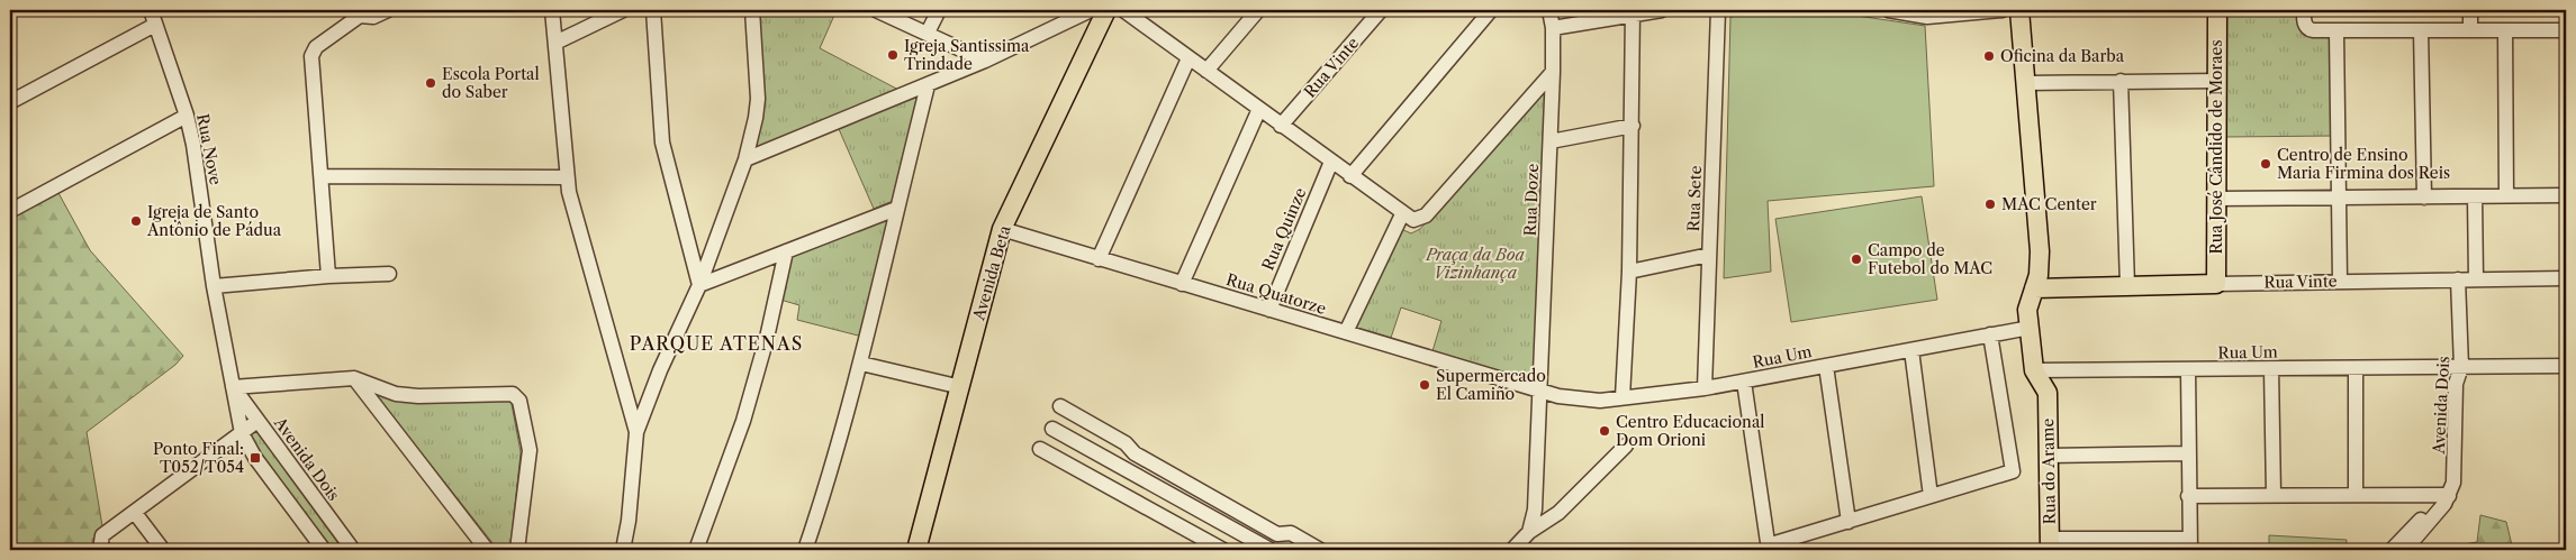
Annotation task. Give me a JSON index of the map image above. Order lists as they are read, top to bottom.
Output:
{
  "streets": {
    "main road": [
      "Rua Vinte",
      "Rua José Cândido de Moraes",
      "Avenida Beta",
      "Rua do Arame"
    ],
    "street": [
      "Rua Nove",
      "Rua Sete",
      "Rua Doze",
      "Rua Quinze",
      "Rua Quatorze",
      "Rua Um",
      "Avenida Dois"
    ]
  },
  "crossings": [
    ["Rua Vinte", "Rua José Cândido de Moraes"],
    ["Rua Vinte", "Avenida Dois"],
    ["Rua Nove", "Avenida Dois"],
    ["Rua Sete", "Rua Um"],
    ["Rua Doze", "Rua Quatorze"],
    ["Rua Doze", "Rua Um"],
    ["Rua Quinze", "Rua Quatorze"],
    ["Avenida Beta", "Rua Quatorze"],
    ["Rua Quatorze", "Rua Um"],
    ["Rua Um", "Avenida Dois"],
    ["Rua Um", "Rua do Arame"]
  ],
  "districts": ["PARQUE ATENAS"],
  "parks": ["Praça da Boa Vizinhança"],
  "places": {
    "other": [
      "Igreja Santissima Trindade",
      "Oficina da Barba",
      "Escola Portal do Saber",
      "Centro de Ensino Maria Firmina dos Reis",
      "MAC Center",
      "Igreja de Santo Antônio de Pádua",
      "Campo de Futebol do MAC",
      "Supermercado El Camiño",
      "Centro Educacional Dom Orioni"
    ],
    "transit": ["Ponto Final: T052/T054"]
  }
}
